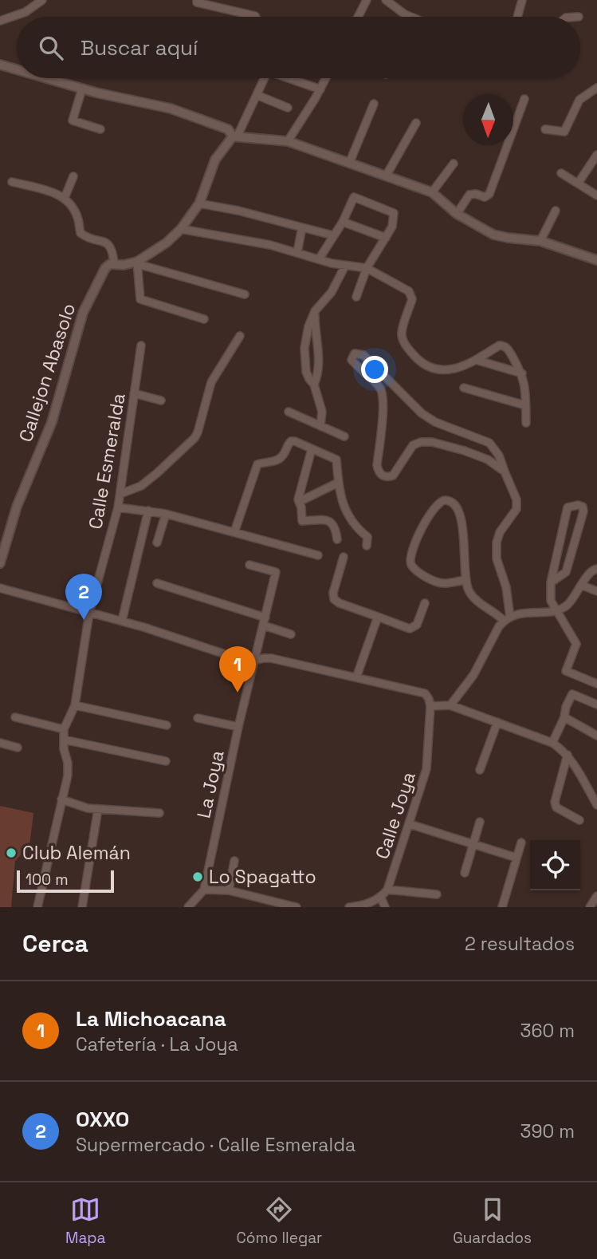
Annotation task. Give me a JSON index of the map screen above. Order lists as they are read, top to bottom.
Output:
{
  "streets": {
    "street": [
      "Callejon Abasolo",
      "Calle Esmeralda",
      "La Joya",
      "Calle Joya"
    ]
  },
  "places": ["Club Alemán", "Lo Spagatto"],
  "scale_bar": "100 m",
  "north": "bottom",
  "page": {
    "search": "Buscar aquí",
    "pins": ["2", "1"],
    "scale": "100 m",
    "heading": ["Cerca", "2 resultados"],
    "list": [
      {
        "mark": "1",
        "name": "La Michoacana",
        "note": "Cafetería · La Joya",
        "value": "360 m"
      },
      {
        "mark": "2",
        "name": "OXXO",
        "note": "Supermercado · Calle Esmeralda",
        "value": "390 m"
      }
    ],
    "nav": ["Mapa", "Cómo llegar", "Guardados"]
  }
}
